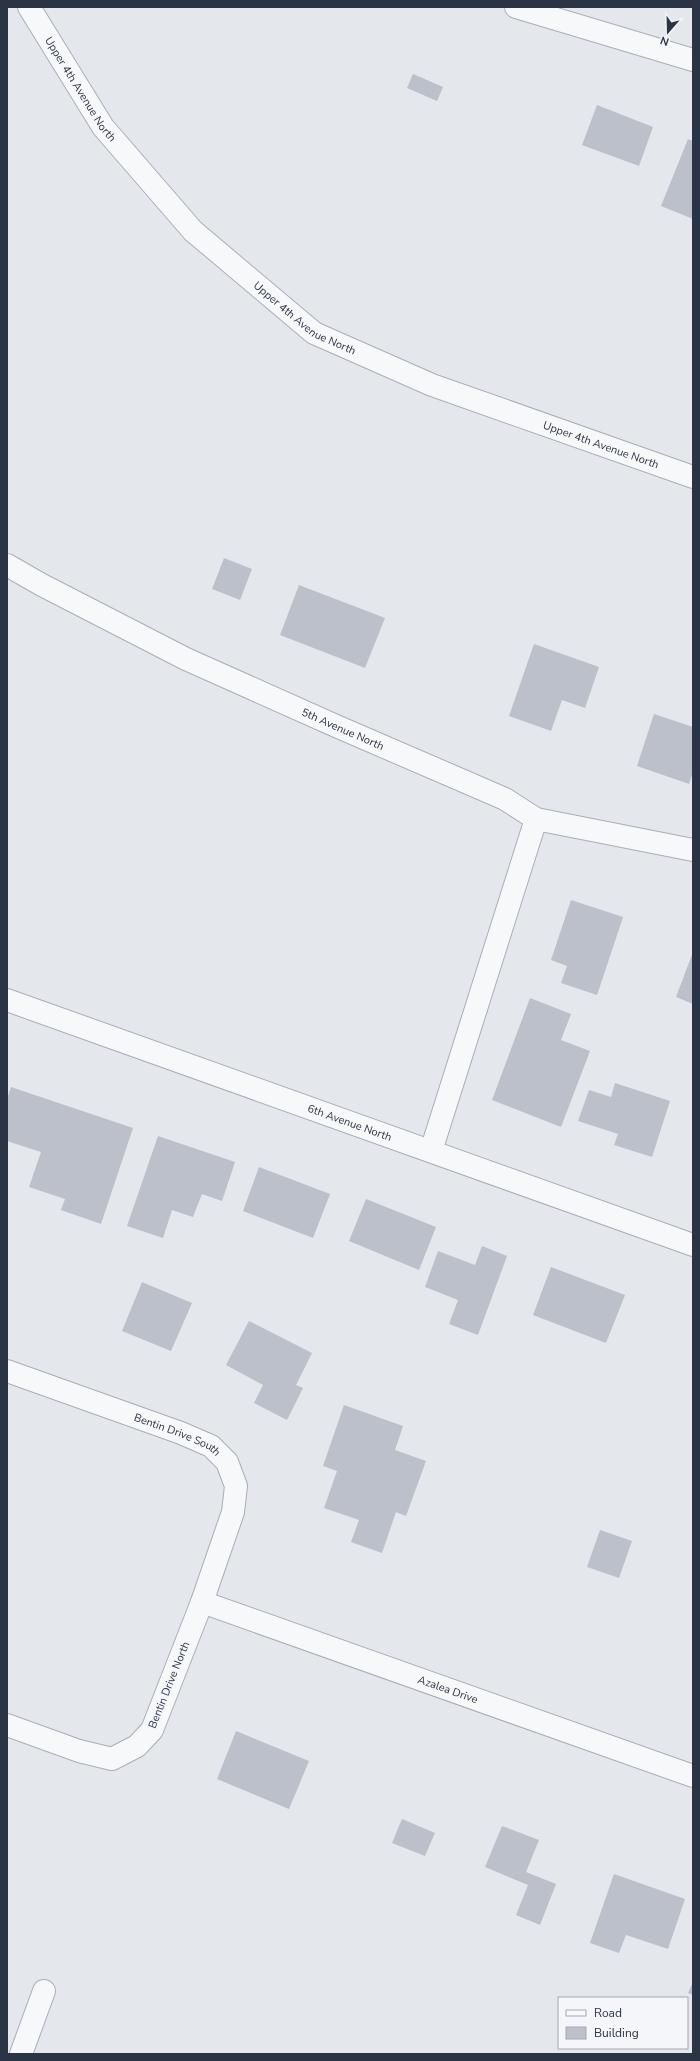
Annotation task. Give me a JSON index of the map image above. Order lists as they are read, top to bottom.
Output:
{
  "streets": {
    "street": [
      "Upper 4th Avenue North",
      "5th Avenue North",
      "6th Avenue North",
      "Bentin Drive South",
      "Bentin Drive North",
      "Azalea Drive"
    ]
  },
  "crossings": [
    ["Bentin Drive South", "Bentin Drive North"],
    ["Bentin Drive South", "Azalea Drive"],
    ["Bentin Drive North", "Azalea Drive"]
  ],
  "legend": ["Road", "Building"],
  "north": "bottom"
}
